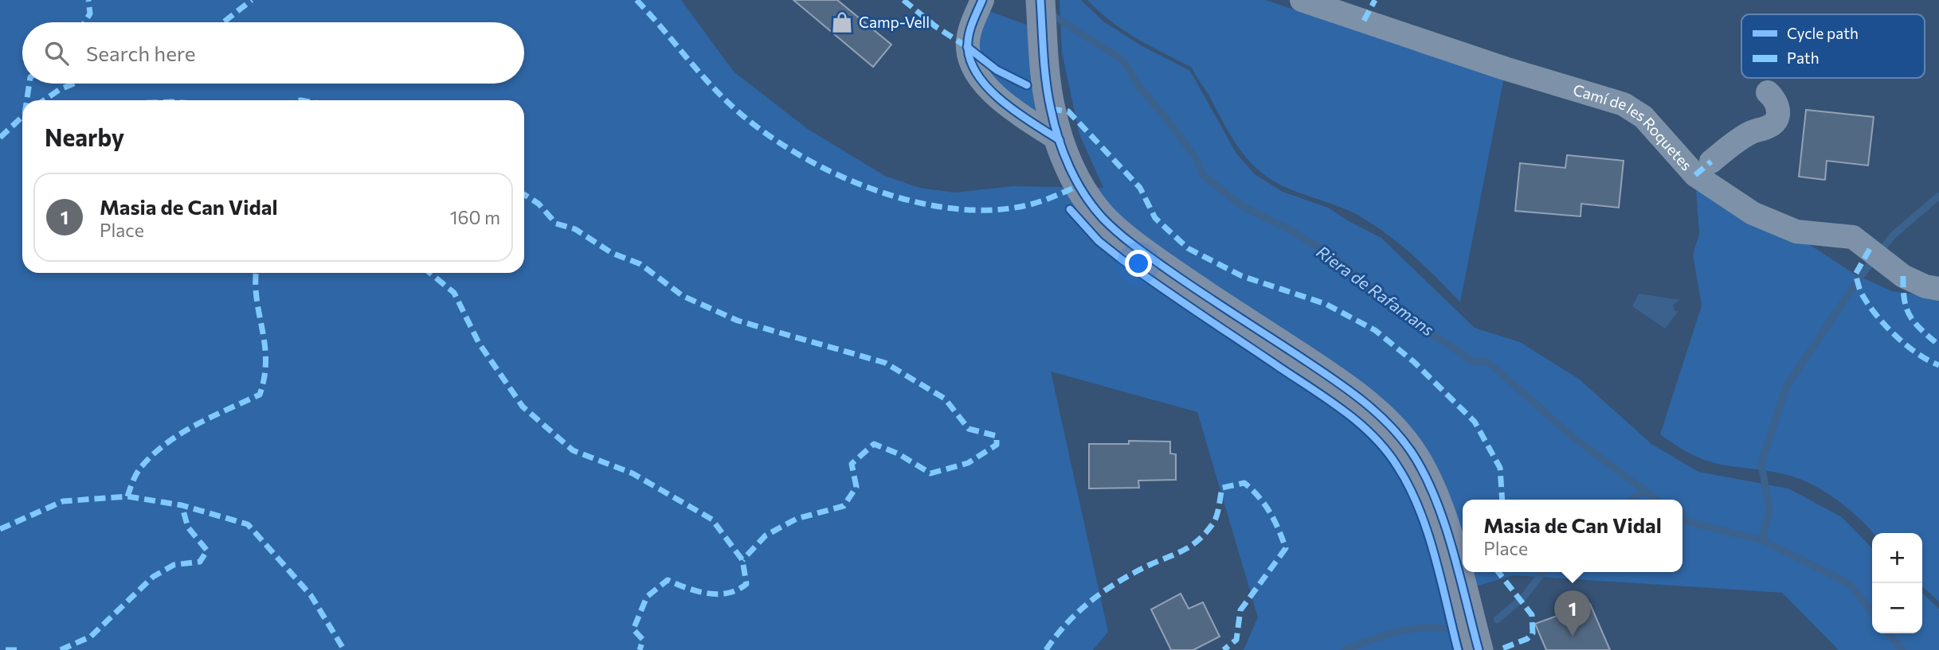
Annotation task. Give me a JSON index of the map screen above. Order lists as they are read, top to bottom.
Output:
{
  "streets": {
    "street": ["Camí de les Roquetes"]
  },
  "water": ["Riera de Rafamans"],
  "places": {
    "shop": ["Camp-Vell"]
  },
  "legend": ["Cycle path", "Path"],
  "page": {
    "search": "Search here",
    "heading": "Nearby",
    "list": [
      {
        "mark": "1",
        "name": "Masia de Can Vidal",
        "note": "Place",
        "value": "160 m"
      }
    ],
    "popup": ["Masia de Can Vidal", "Place"],
    "map_buttons": ["+", "−"],
    "pins": "1"
  }
}
